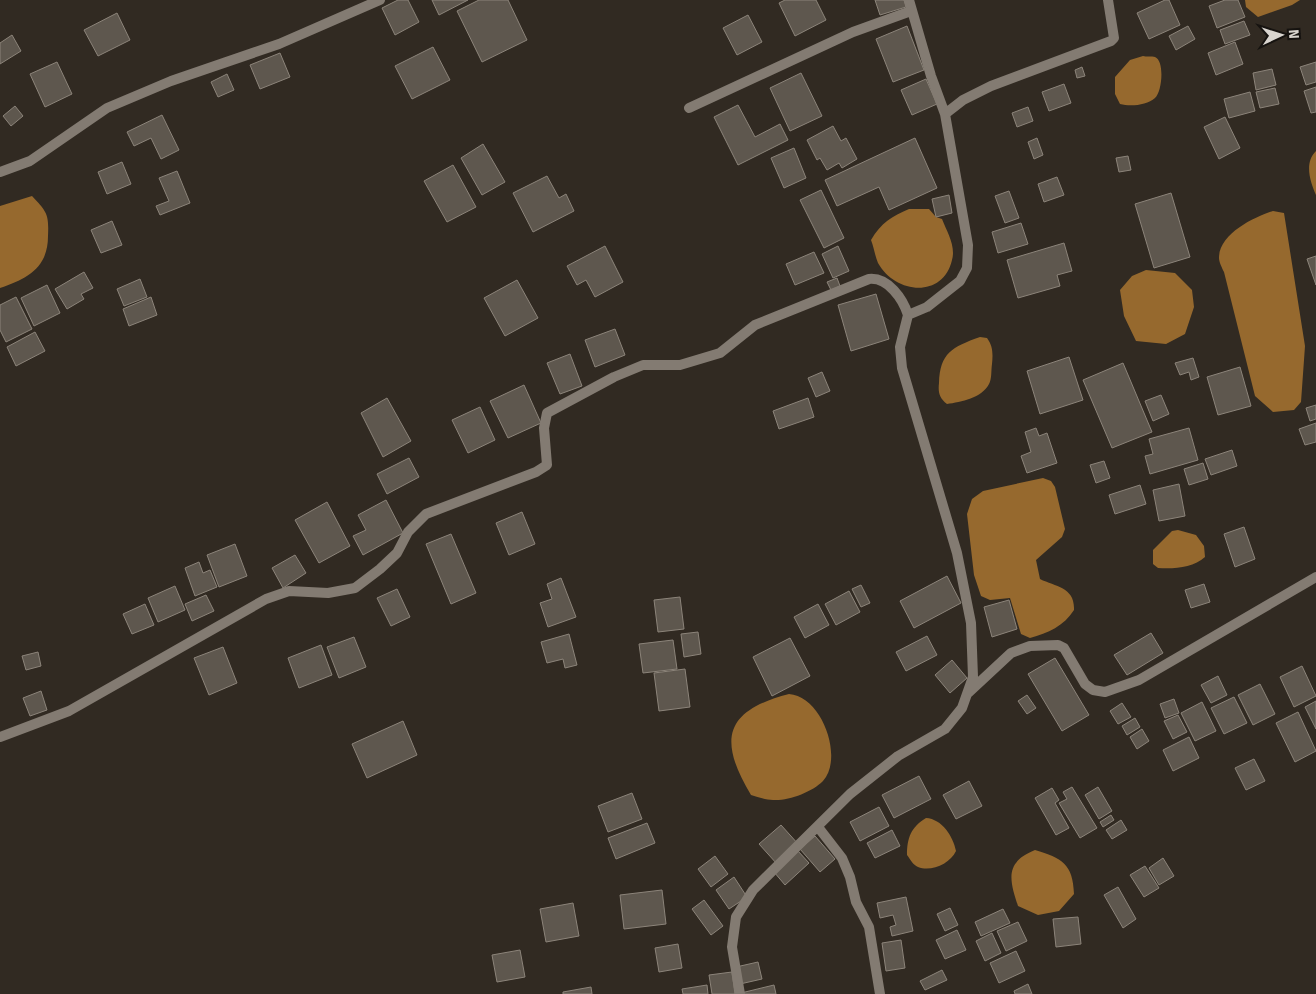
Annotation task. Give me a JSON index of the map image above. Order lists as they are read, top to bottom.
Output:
{
  "north": "right"
}
